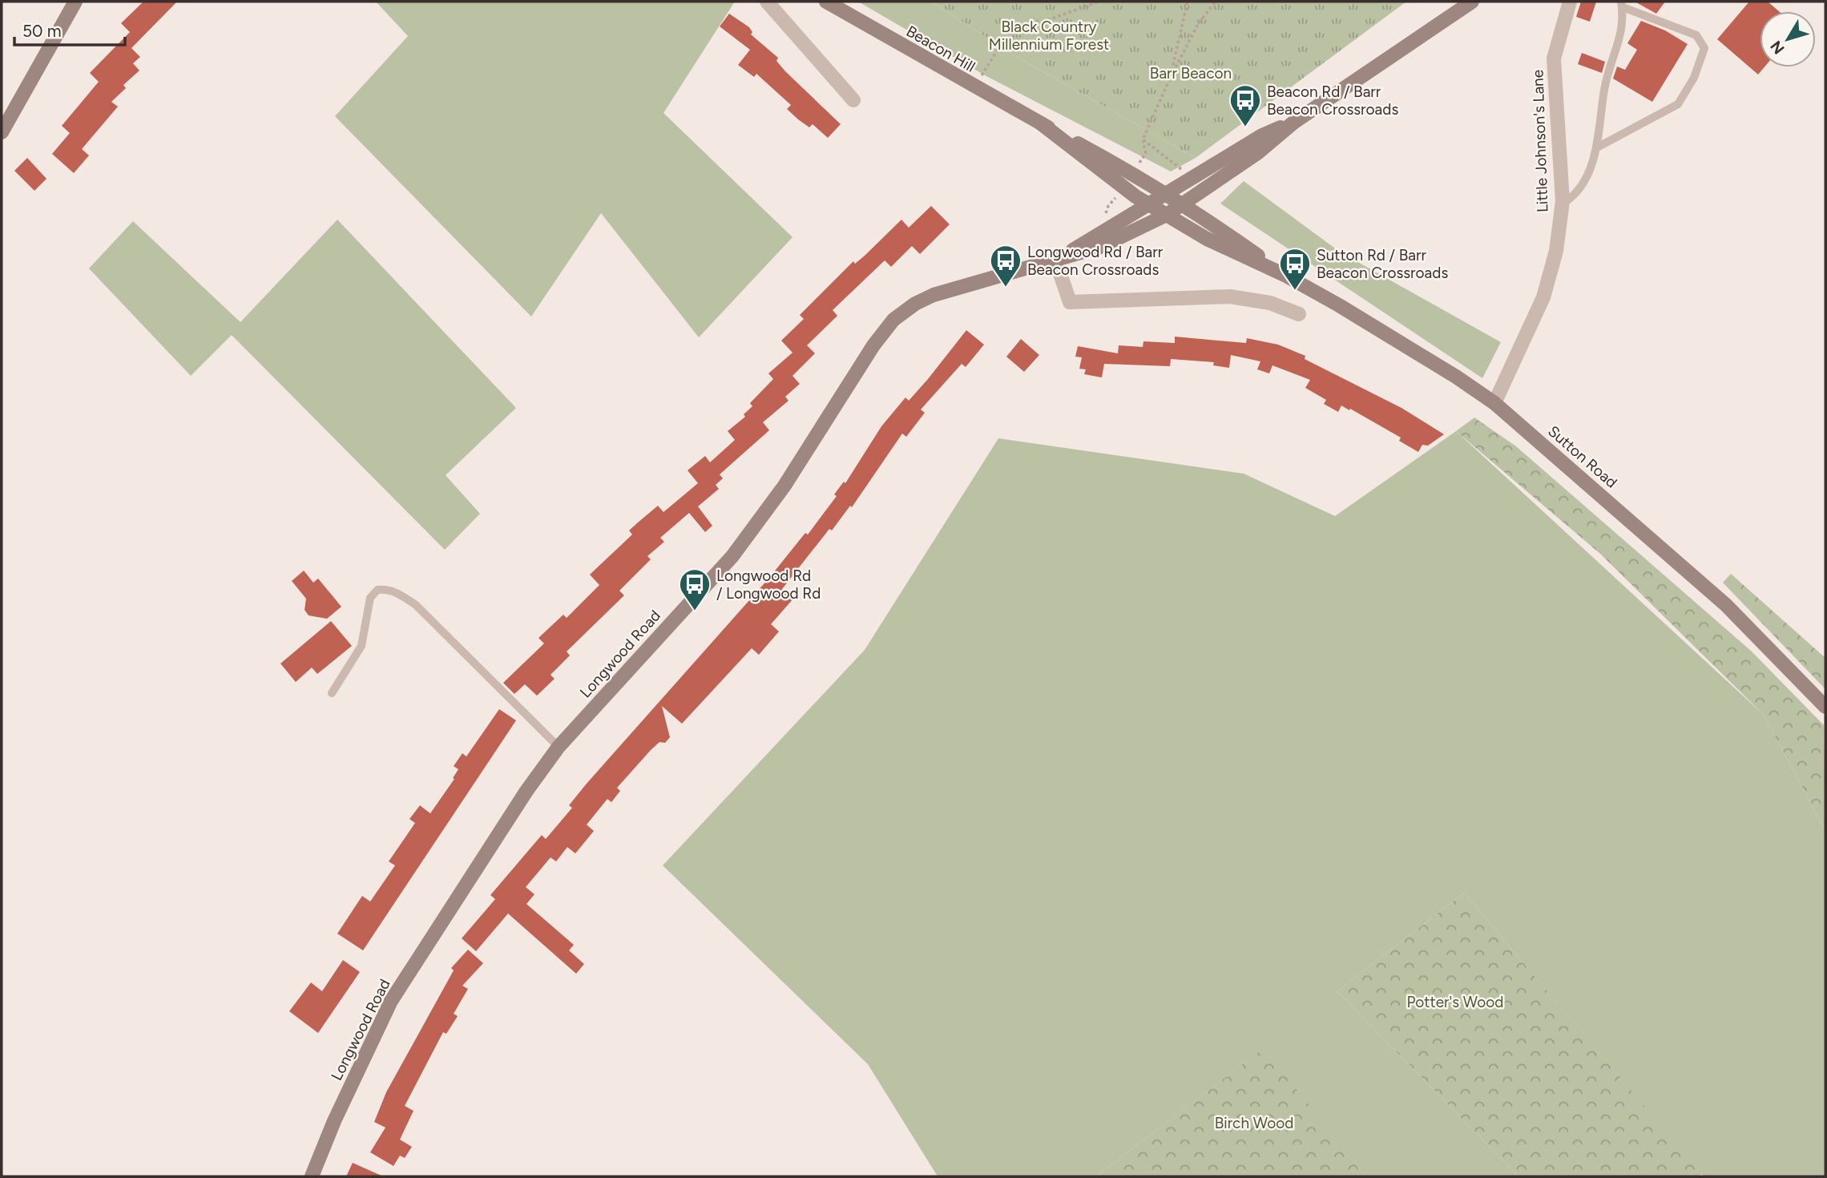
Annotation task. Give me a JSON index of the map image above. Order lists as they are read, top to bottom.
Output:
{
  "streets": {
    "main road": ["Beacon Hill", "Sutton Road", "Longwood Road"],
    "street": ["Little Johnson's Lane"]
  },
  "crossings": [
    ["Beacon Hill", "Sutton Road"],
    ["Beacon Hill", "Longwood Road"],
    ["Little Johnson's Lane", "Sutton Road"],
    ["Sutton Road", "Longwood Road"]
  ],
  "parks": [
    "Black Country Millennium Forest",
    "Barr Beacon",
    "Potter's Wood",
    "Birch Wood"
  ],
  "places": {
    "bus stop": [
      "Beacon Rd / Barr Beacon Crossroads",
      "Longwood Rd / Barr Beacon Crossroads",
      "Sutton Rd / Barr Beacon Crossroads",
      "Longwood Rd / Longwood Rd"
    ]
  },
  "scale_bar": "50 m",
  "north": "bottom left"
}
